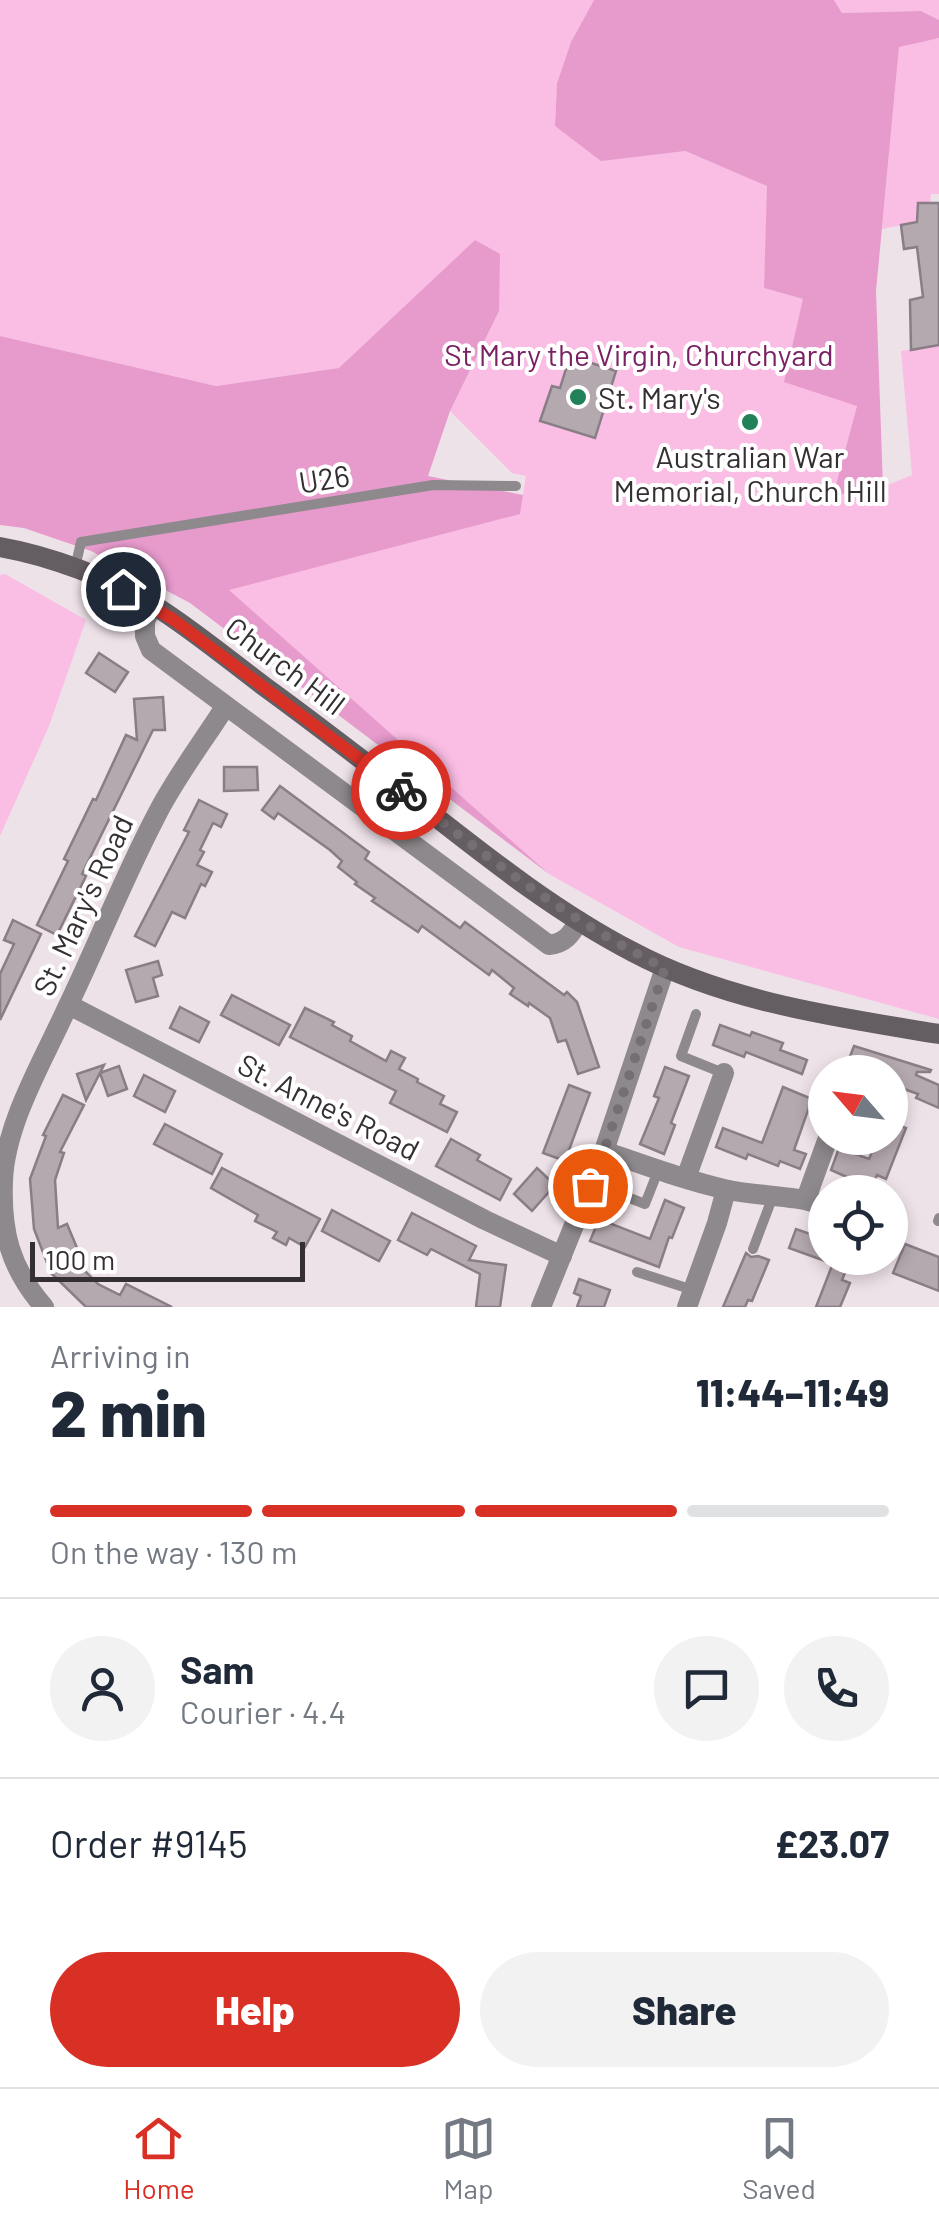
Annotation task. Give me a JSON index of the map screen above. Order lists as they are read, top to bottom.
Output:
{
  "streets": {
    "street": ["Church Hill", "St. Mary's Road", "St. Anne's Road"],
    "lane": ["U26"]
  },
  "crossings": [
    ["U26", "Church Hill"],
    ["St. Mary's Road", "St. Anne's Road"]
  ],
  "parks": ["St Mary the Virgin, Churchyard"],
  "places": ["St. Mary's", "Australian War Memorial, Church Hill"],
  "scale_bar": "100 m",
  "north": "top left",
  "page": {
    "scale": "100 m",
    "heading": ["2 min", "Arriving in", "11:44–11:49"],
    "panel": [
      "Sam",
      "Courier · 4.4",
      "Order #9145",
      "£23.07"
    ],
    "bar": "On the way · 130 m",
    "buttons": ["Help", "Share"],
    "tabs": ["Home", "Map", "Saved"]
  }
}
